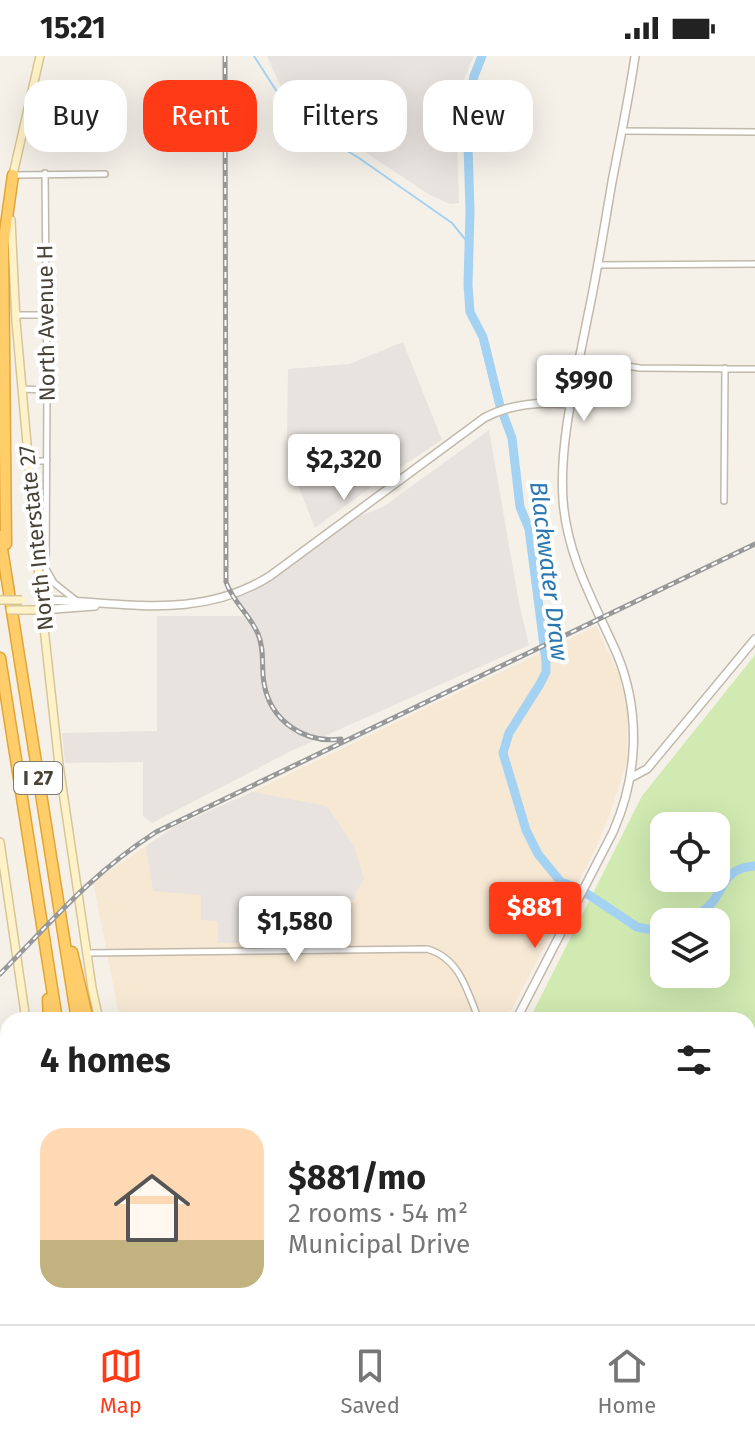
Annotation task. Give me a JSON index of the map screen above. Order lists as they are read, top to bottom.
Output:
{
  "streets": {
    "highway": ["I 27"],
    "main road": ["North Interstate 27"],
    "street": ["North Avenue H"]
  },
  "water": ["Blackwater Draw"],
  "page": {
    "status": "15:21",
    "chip": [
      "Buy",
      "Rent",
      "Filters",
      "New"
    ],
    "price": [
      "$990",
      "$2,320",
      "$881",
      "$1,580"
    ],
    "heading": "4 homes",
    "list": [
      {
        "name": "$881/mo",
        "note": "2 rooms · 54 m² · Municipal Drive"
      }
    ],
    "tabs": ["Map", "Saved", "Home"]
  }
}
